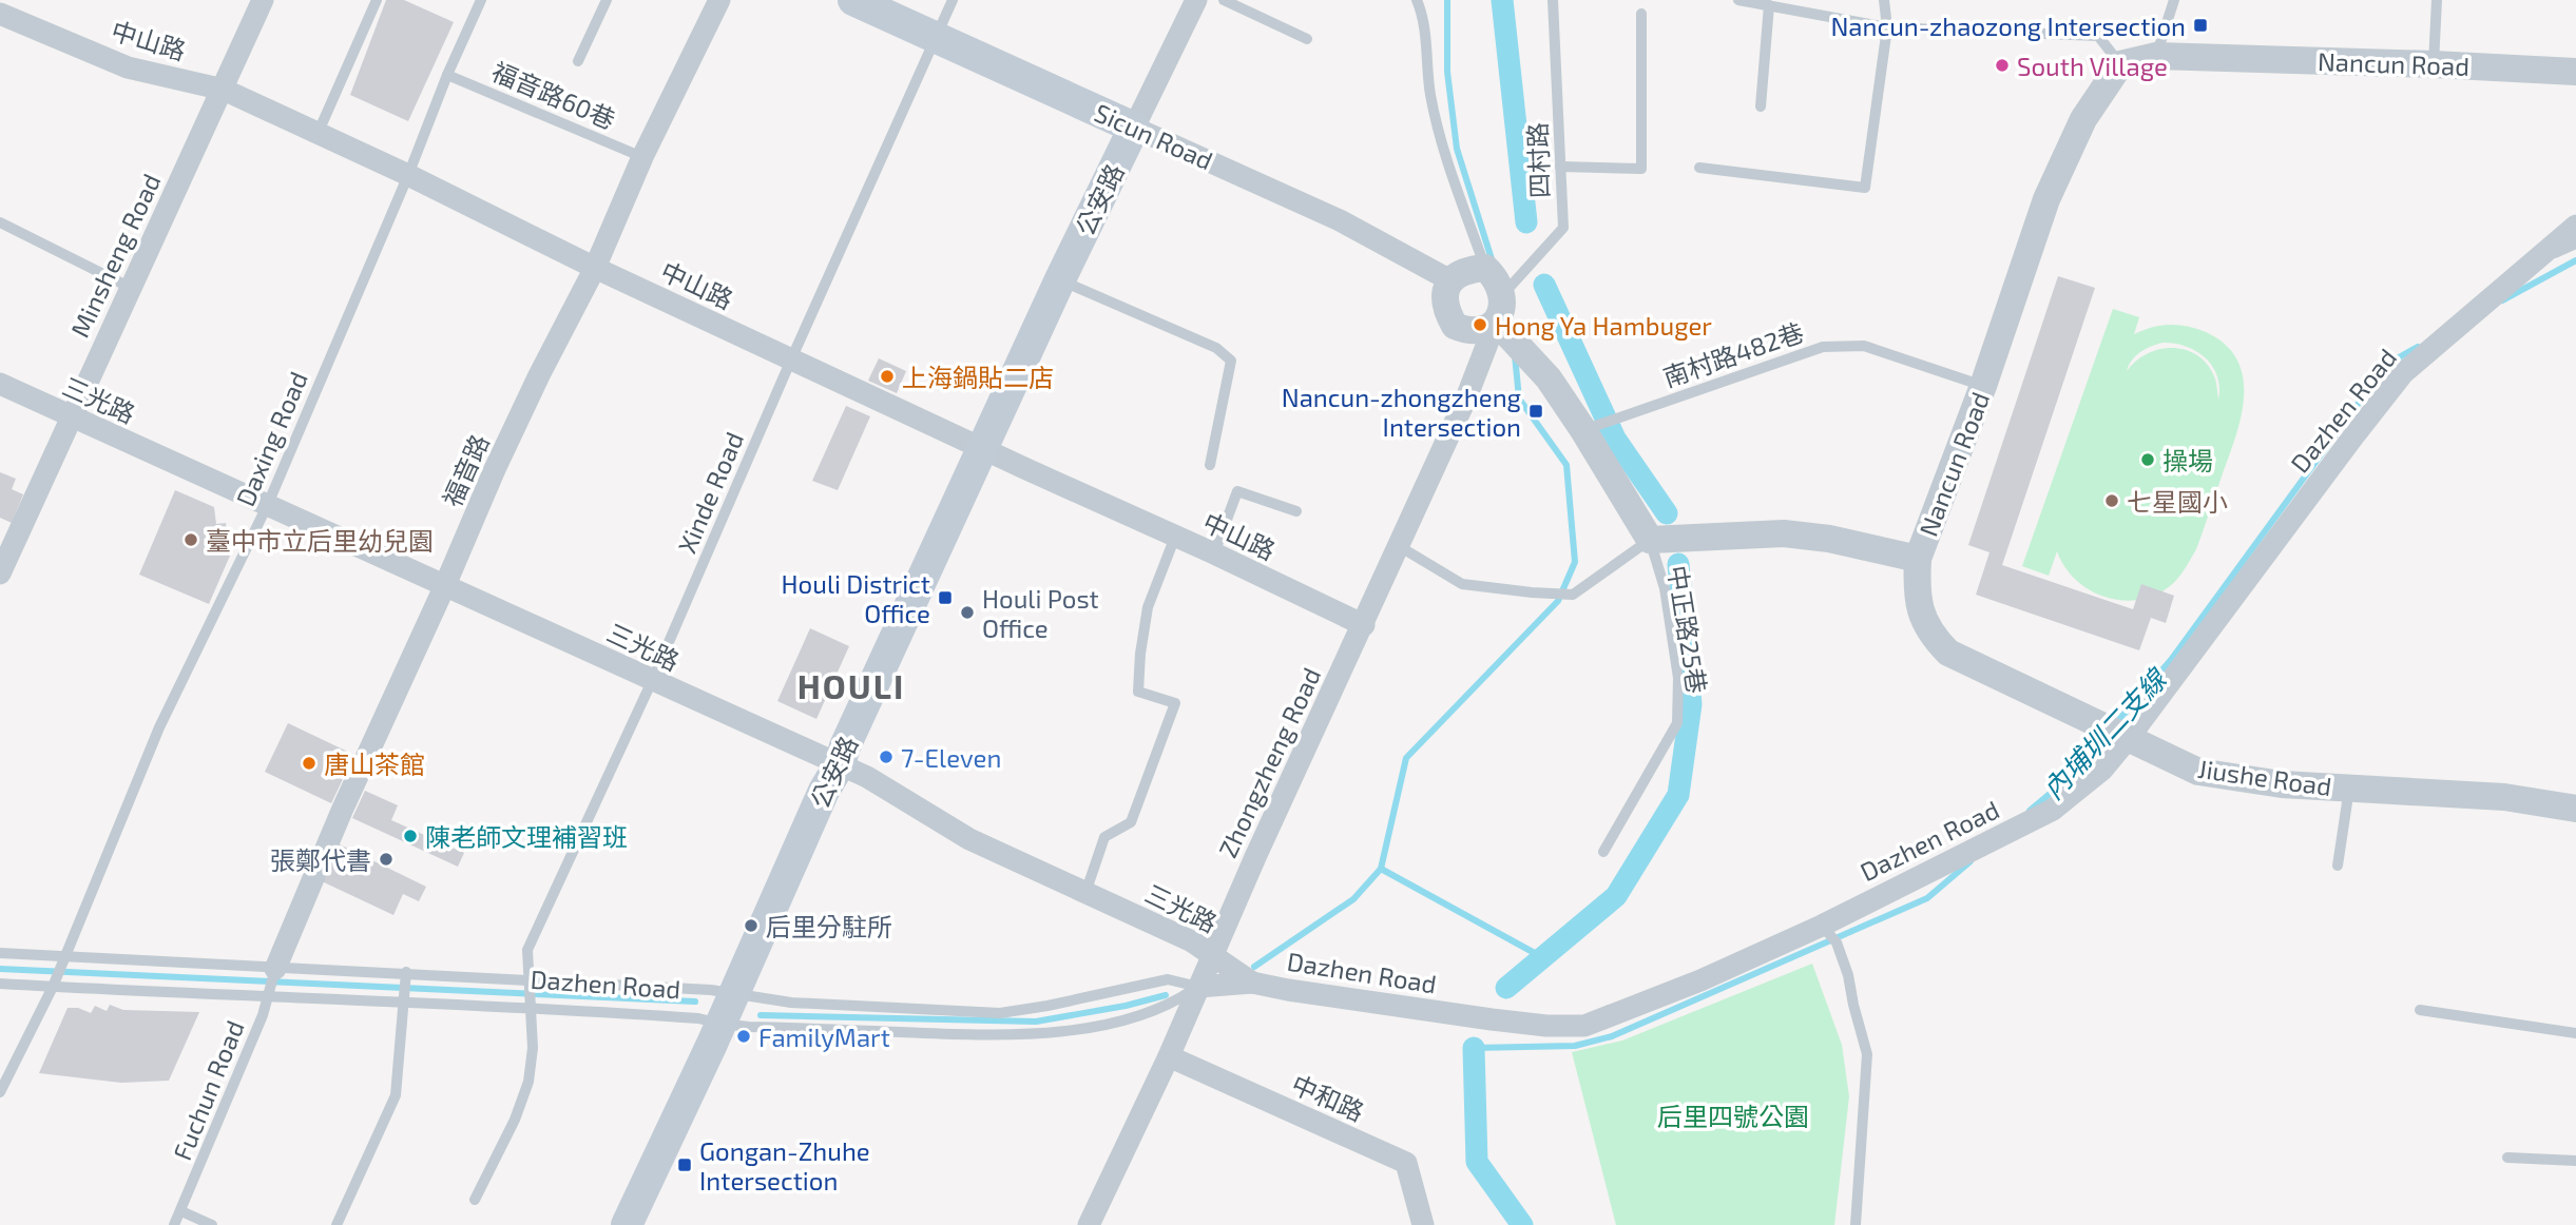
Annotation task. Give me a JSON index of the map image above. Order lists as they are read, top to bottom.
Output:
{
  "streets": {
    "main road": ["Sicun Road", "公安路"],
    "street": [
      "中山路",
      "Nancun Road",
      "Minsheng Road",
      "三光路",
      "Dazhen Road",
      "福音路",
      "Zhongzheng Road",
      "Jiushe Road",
      "中和路"
    ],
    "lane": [
      "福音路60巷",
      "四村路",
      "南村路482巷",
      "Daxing Road",
      "Xinde Road",
      "中正路25巷",
      "Fuchun Road"
    ]
  },
  "crossings": [
    ["中山路", "公安路"],
    ["中山路", "Minsheng Road"],
    ["中山路", "Daxing Road"],
    ["中山路", "福音路"],
    ["中山路", "Xinde Road"],
    ["中山路", "Zhongzheng Road"],
    ["Nancun Road", "南村路482巷"],
    ["Nancun Road", "中正路25巷"],
    ["Nancun Road", "Jiushe Road"],
    ["福音路60巷", "Daxing Road"],
    ["福音路60巷", "福音路"],
    ["Sicun Road", "四村路"],
    ["Sicun Road", "公安路"],
    ["Sicun Road", "Xinde Road"],
    ["Sicun Road", "Zhongzheng Road"],
    ["四村路", "Zhongzheng Road"],
    ["公安路", "三光路"],
    ["公安路", "Dazhen Road"],
    ["Minsheng Road", "三光路"],
    ["三光路", "Dazhen Road"],
    ["三光路", "Daxing Road"],
    ["三光路", "福音路"],
    ["三光路", "Xinde Road"],
    ["三光路", "Zhongzheng Road"],
    ["Dazhen Road", "Daxing Road"],
    ["Dazhen Road", "福音路"],
    ["Dazhen Road", "Xinde Road"],
    ["Dazhen Road", "Zhongzheng Road"],
    ["Dazhen Road", "Jiushe Road"],
    ["Dazhen Road", "Fuchun Road"],
    ["福音路", "Fuchun Road"],
    ["中正路25巷", "Zhongzheng Road"],
    ["Zhongzheng Road", "中和路"]
  ],
  "districts": ["HOULI"],
  "water": ["內埔圳二支線"],
  "parks": ["后里四號公園"],
  "places": {
    "transit": [
      "Nancun-zhaozong Intersection",
      "Nancun-zhongzheng Intersection",
      "Houli District Office",
      "Gongan-Zhuhe Intersection"
    ],
    "other": [
      "South Village",
      "Hong Ya Hambuger",
      "上海鍋貼二店",
      "操場",
      "七星國小",
      "臺中市立后里幼兒園",
      "Houli Post Office",
      "7-Eleven",
      "唐山茶館",
      "陳老師文理補習班",
      "張鄭代書",
      "后里分駐所",
      "FamilyMart"
    ]
  }
}
